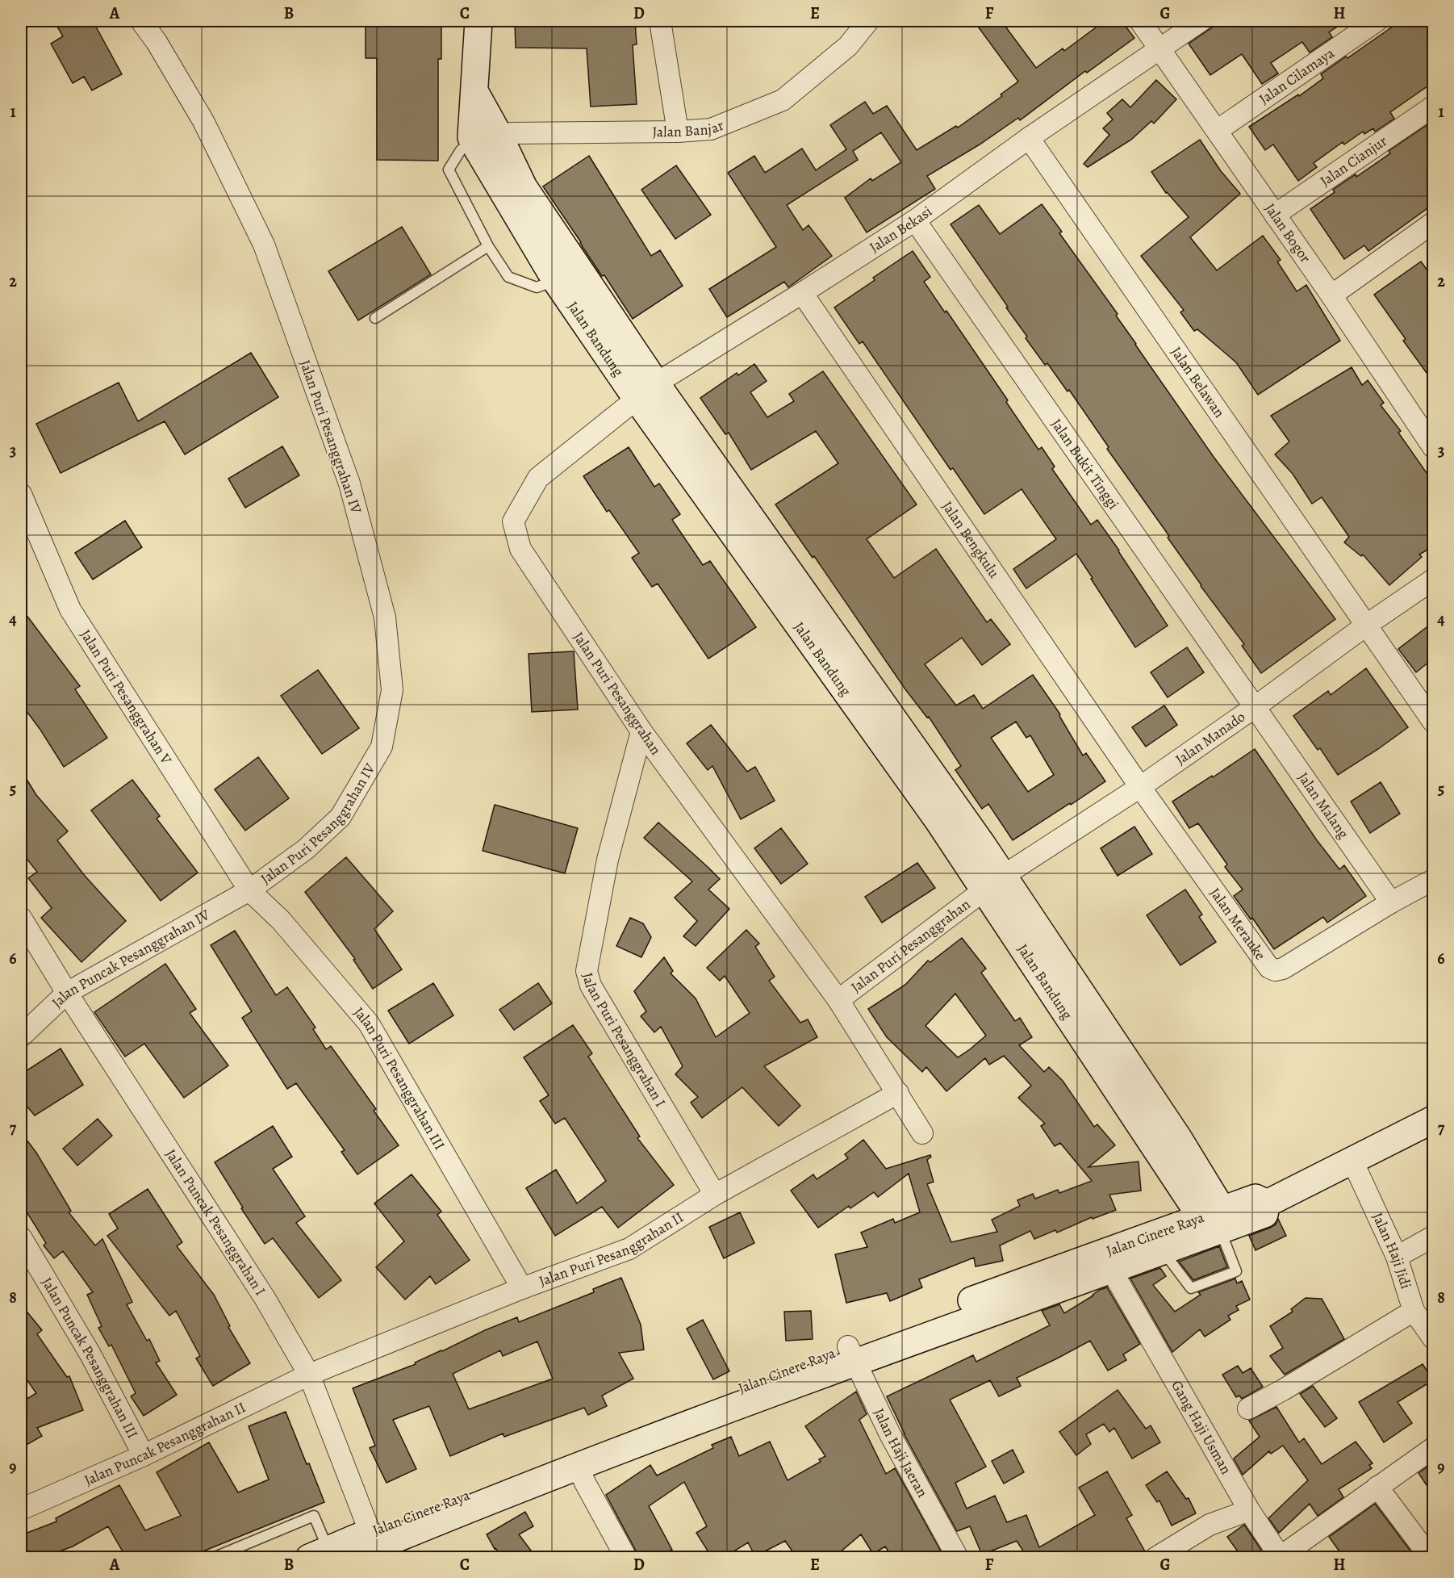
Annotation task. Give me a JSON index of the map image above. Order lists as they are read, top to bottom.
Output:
{
  "streets": {
    "main road": ["Jalan Bandung", "Jalan Cinere Raya"],
    "street": [
      "Jalan Cilamaya",
      "Jalan Banjar",
      "Jalan Cianjur",
      "Jalan Bekasi",
      "Jalan Bogor",
      "Jalan Belawan",
      "Jalan Puri Pesanggrahan IV",
      "Jalan Bukit Tinggi",
      "Jalan Bengkulu",
      "Jalan Puri Pesanggrahan",
      "Jalan Puri Pesanggrahan V",
      "Jalan Manado",
      "Jalan Malang",
      "Jalan Merauke",
      "Jalan Puncak Pesanggrahan IV",
      "Jalan Puri Pesanggrahan I",
      "Jalan Puri Pesanggrahan III",
      "Jalan Puncak Pesanggrahan I",
      "Jalan Puri Pesanggrahan II",
      "Jalan Haji Jidi",
      "Jalan Puncak Pesanggrahan III",
      "Gang Haji Usman",
      "Jalan Puncak Pesanggrahan II",
      "Jalan Haji Jaeran"
    ]
  },
  "crossings": [
    ["Jalan Cilamaya", "Jalan Bogor"],
    ["Jalan Banjar", "Jalan Bandung"],
    ["Jalan Cianjur", "Jalan Bogor"],
    ["Jalan Bekasi", "Jalan Bogor"],
    ["Jalan Bekasi", "Jalan Bandung"],
    ["Jalan Bekasi", "Jalan Belawan"],
    ["Jalan Bekasi", "Jalan Bukit Tinggi"],
    ["Jalan Bekasi", "Jalan Bengkulu"],
    ["Jalan Bekasi", "Jalan Puri Pesanggrahan"],
    ["Jalan Bandung", "Jalan Puri Pesanggrahan"],
    ["Jalan Bandung", "Jalan Manado"],
    ["Jalan Bandung", "Jalan Cinere Raya"],
    ["Jalan Belawan", "Jalan Manado"],
    ["Jalan Puri Pesanggrahan IV", "Jalan Puri Pesanggrahan V"],
    ["Jalan Puri Pesanggrahan IV", "Jalan Puncak Pesanggrahan IV"],
    ["Jalan Puri Pesanggrahan IV", "Jalan Puri Pesanggrahan III"],
    ["Jalan Bukit Tinggi", "Jalan Manado"],
    ["Jalan Bukit Tinggi", "Jalan Malang"],
    ["Jalan Bengkulu", "Jalan Manado"],
    ["Jalan Bengkulu", "Jalan Merauke"],
    ["Jalan Puri Pesanggrahan", "Jalan Manado"],
    ["Jalan Puri Pesanggrahan", "Jalan Puri Pesanggrahan I"],
    ["Jalan Puri Pesanggrahan", "Jalan Puri Pesanggrahan II"],
    ["Jalan Puri Pesanggrahan V", "Jalan Puncak Pesanggrahan IV"],
    ["Jalan Puri Pesanggrahan V", "Jalan Puri Pesanggrahan III"],
    ["Jalan Manado", "Jalan Malang"],
    ["Jalan Manado", "Jalan Merauke"],
    ["Jalan Malang", "Jalan Merauke"],
    ["Jalan Puncak Pesanggrahan IV", "Jalan Puri Pesanggrahan III"],
    ["Jalan Puncak Pesanggrahan IV", "Jalan Puncak Pesanggrahan I"],
    ["Jalan Puri Pesanggrahan I", "Jalan Puri Pesanggrahan II"],
    ["Jalan Puri Pesanggrahan III", "Jalan Puri Pesanggrahan II"],
    ["Jalan Puncak Pesanggrahan I", "Jalan Cinere Raya"],
    ["Jalan Puncak Pesanggrahan I", "Jalan Puri Pesanggrahan II"],
    ["Jalan Puncak Pesanggrahan I", "Jalan Puncak Pesanggrahan II"],
    ["Jalan Cinere Raya", "Jalan Haji Jidi"],
    ["Jalan Cinere Raya", "Gang Haji Usman"],
    ["Jalan Cinere Raya", "Jalan Haji Jaeran"],
    ["Jalan Puri Pesanggrahan II", "Jalan Puncak Pesanggrahan II"],
    ["Jalan Puncak Pesanggrahan III", "Jalan Puncak Pesanggrahan II"]
  ],
  "grid": {
    "columns": [
      "A",
      "B",
      "C",
      "D",
      "E",
      "F",
      "G",
      "H"
    ],
    "rows": [
      "1",
      "2",
      "3",
      "4",
      "5",
      "6",
      "7",
      "8",
      "9"
    ]
  }
}
